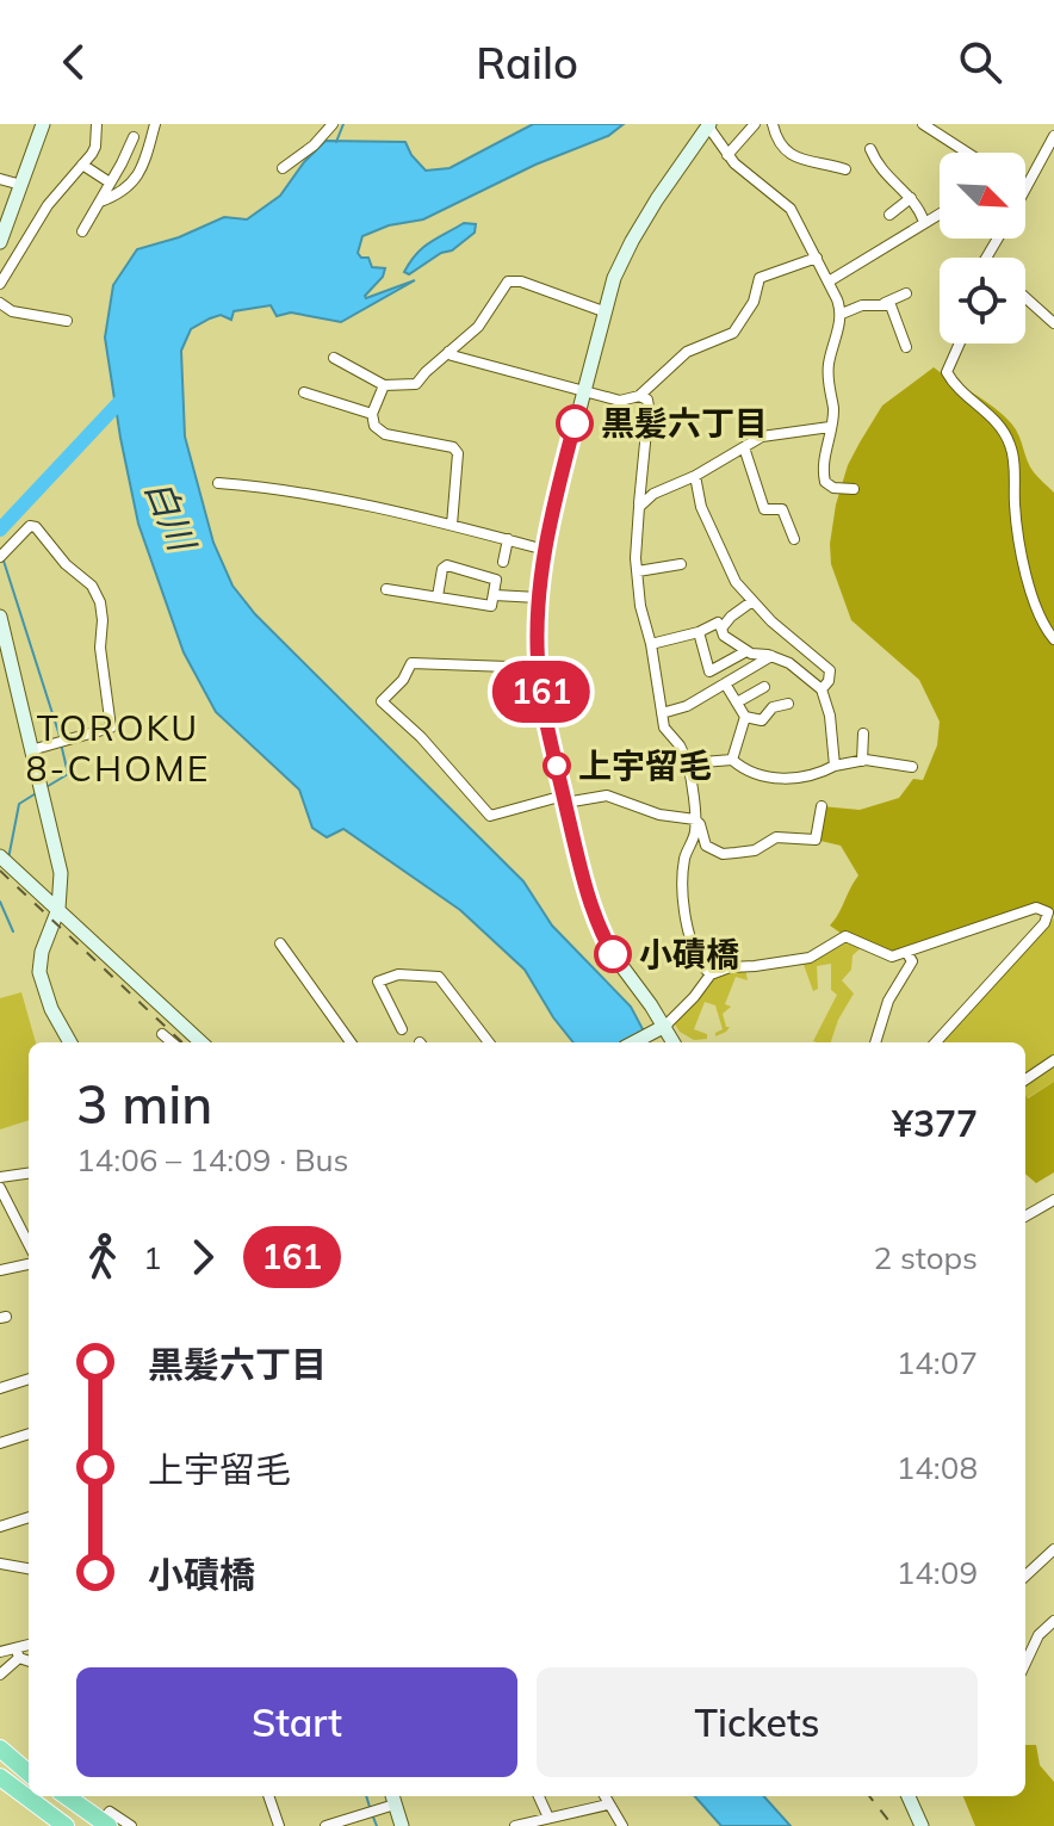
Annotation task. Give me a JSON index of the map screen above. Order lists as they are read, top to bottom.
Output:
{
  "districts": ["TOROKU 8-CHOME"],
  "water": ["白川"],
  "places": ["黒髪六丁目", "上宇留毛", "小磧橋"],
  "lines": ["bus line 161"],
  "north": "bottom right",
  "page": {
    "header": "Railo",
    "on_map": "161",
    "heading": ["3 min", "14:06 – 14:09 · Bus", "¥377"],
    "legs": ["1", "161", "2 stops"],
    "list": [
      {
        "name": "黒髪六丁目",
        "value": "14:07"
      },
      {
        "name": "上宇留毛",
        "value": "14:08"
      },
      {
        "name": "小磧橋",
        "value": "14:09"
      }
    ],
    "buttons": ["Start", "Tickets"]
  }
}
